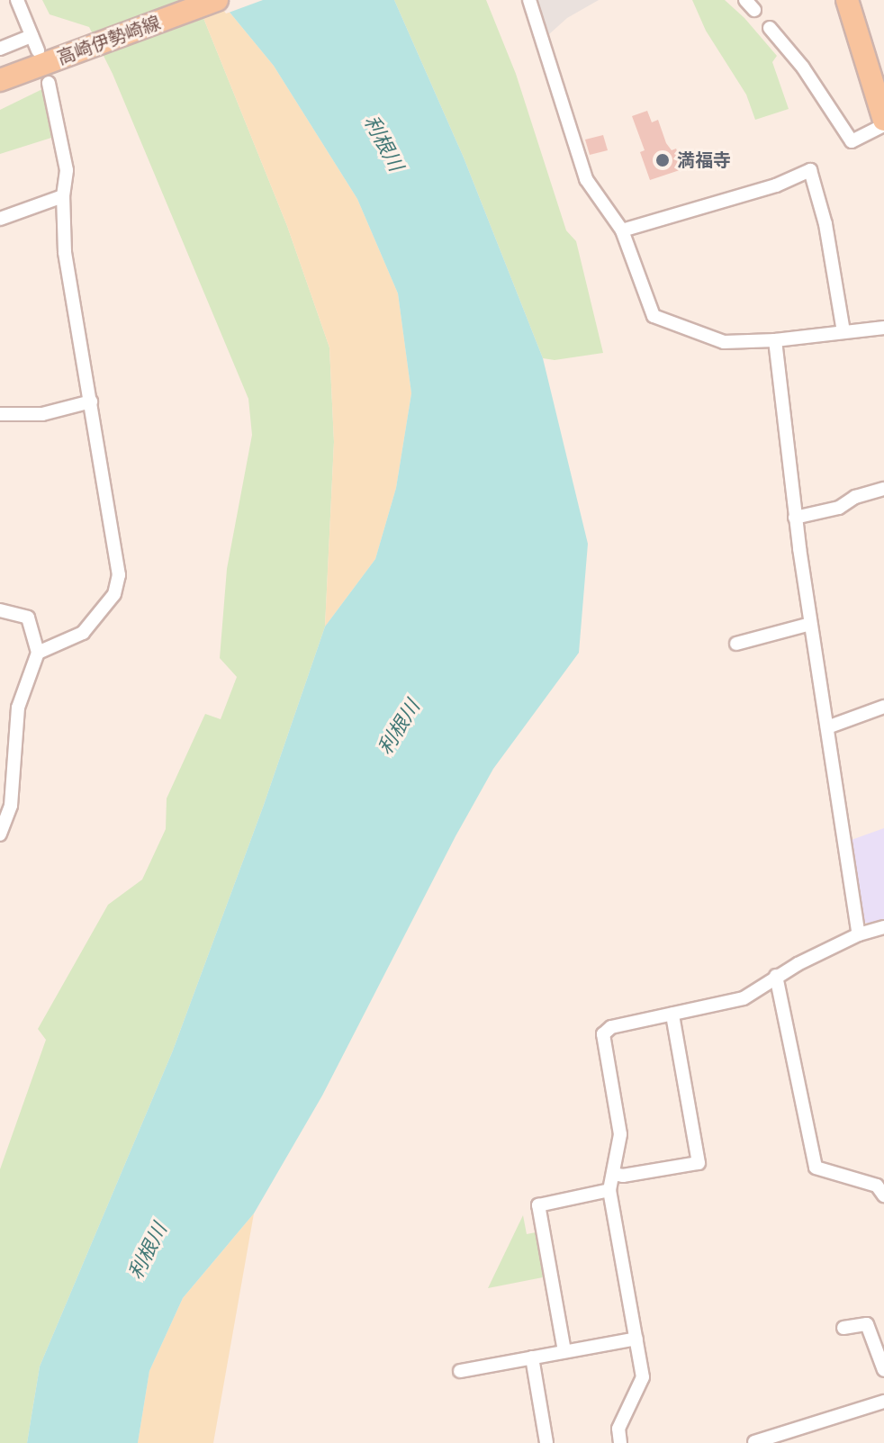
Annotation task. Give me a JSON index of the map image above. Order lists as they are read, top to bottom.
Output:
{
  "streets": {
    "main road": ["高崎伊勢崎線"]
  },
  "water": ["利根川"],
  "places": ["満福寺"]
}
